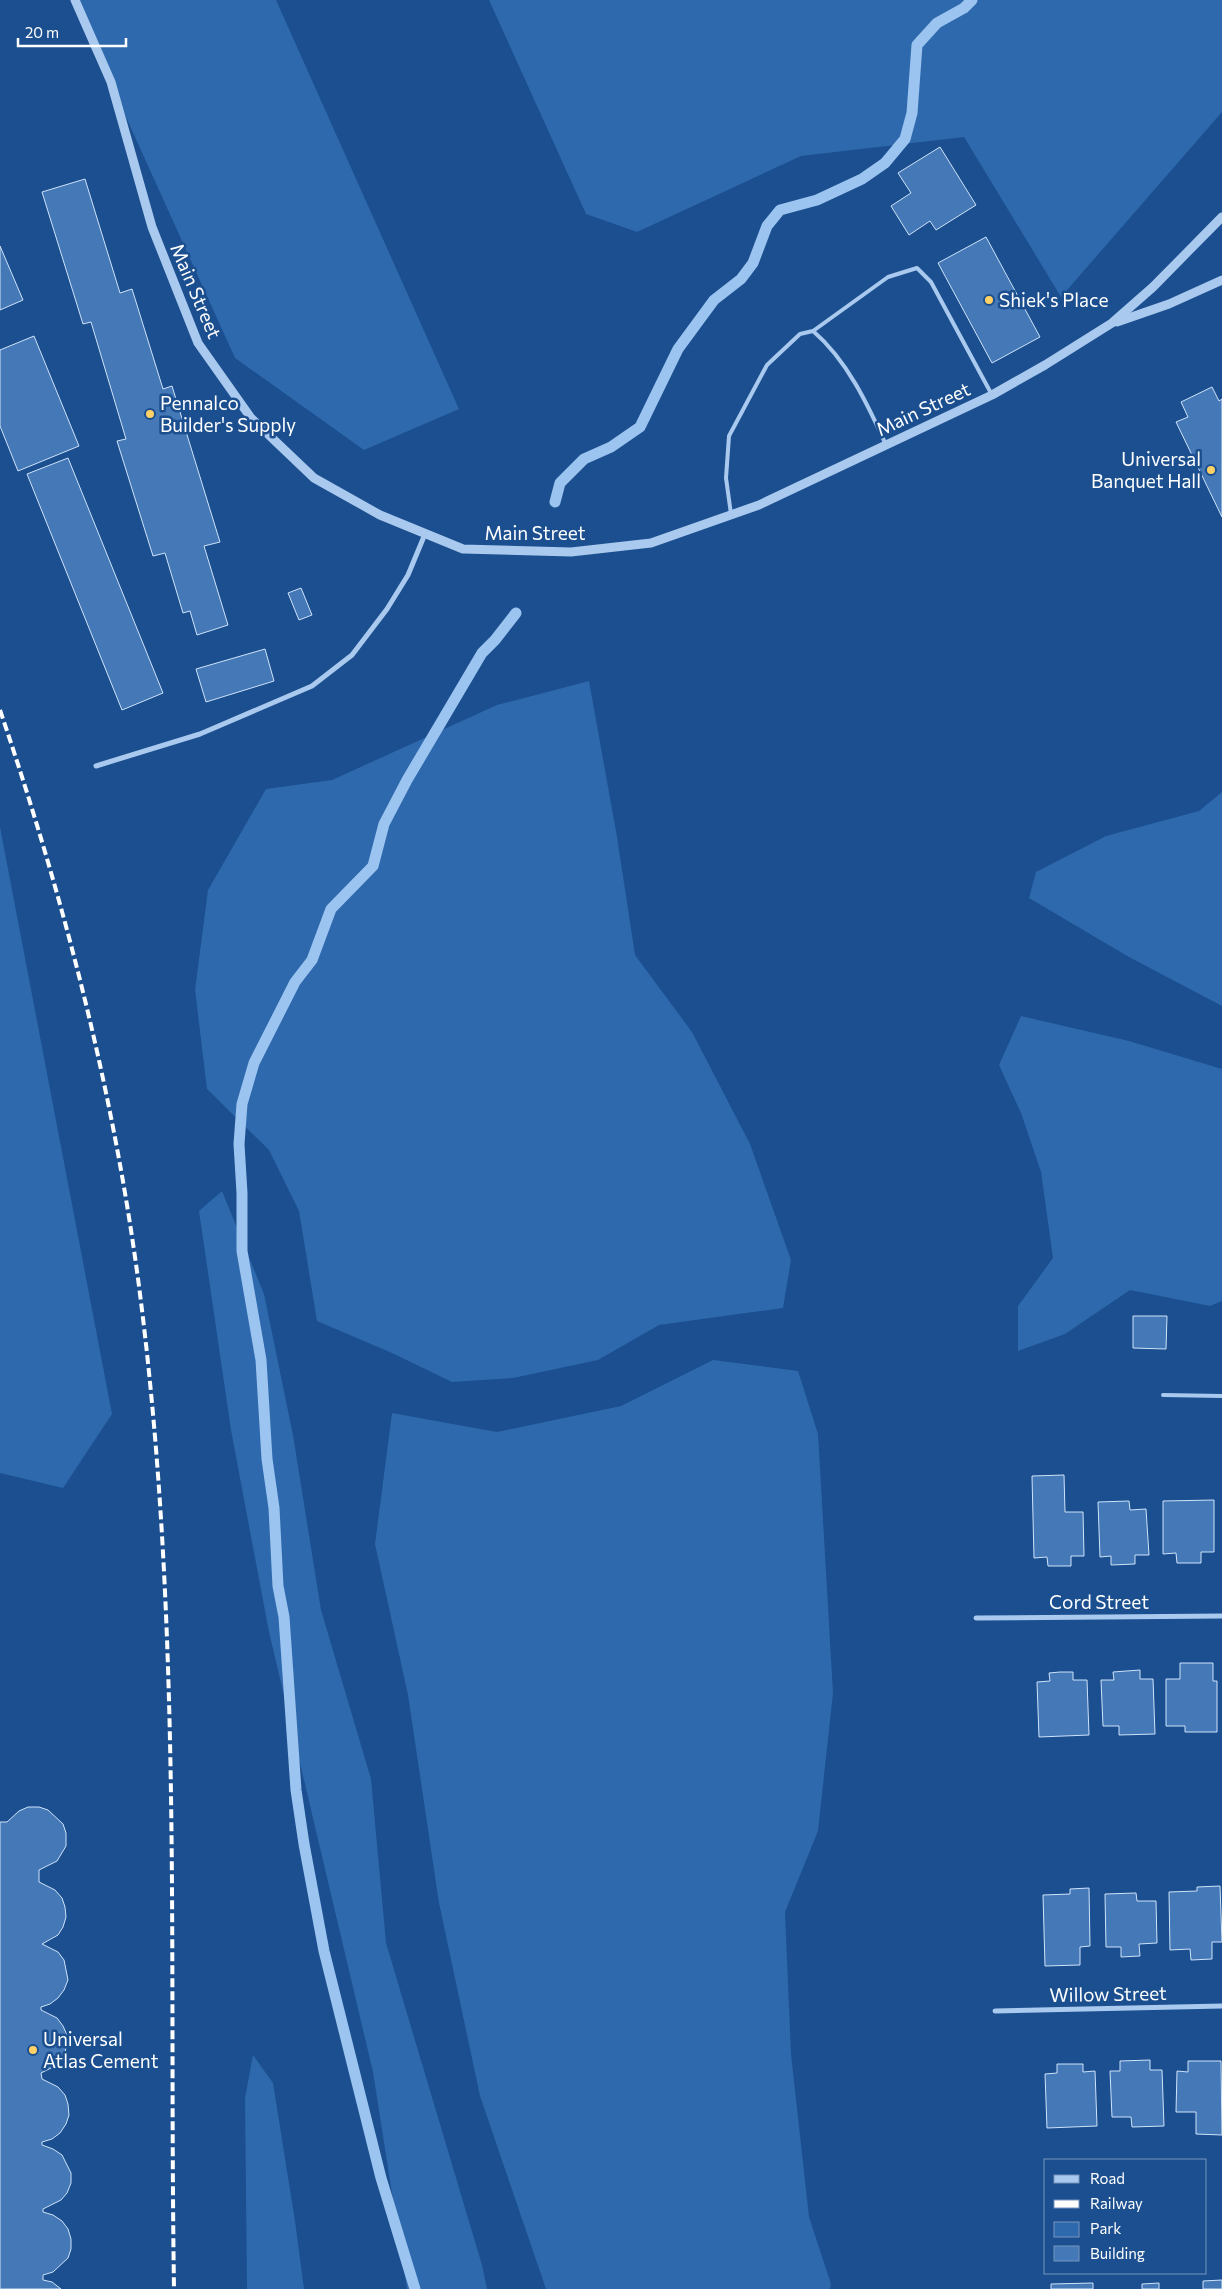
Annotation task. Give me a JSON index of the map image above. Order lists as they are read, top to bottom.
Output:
{
  "streets": {
    "street": ["Main Street", "Cord Street", "Willow Street"]
  },
  "places": [
    "Shiek's Place",
    "Pennalco Builder's Supply",
    "Universal Banquet Hall",
    "Universal Atlas Cement"
  ],
  "legend": [
    "Road",
    "Railway",
    "Park",
    "Building"
  ],
  "scale_bar": "20 m"
}
